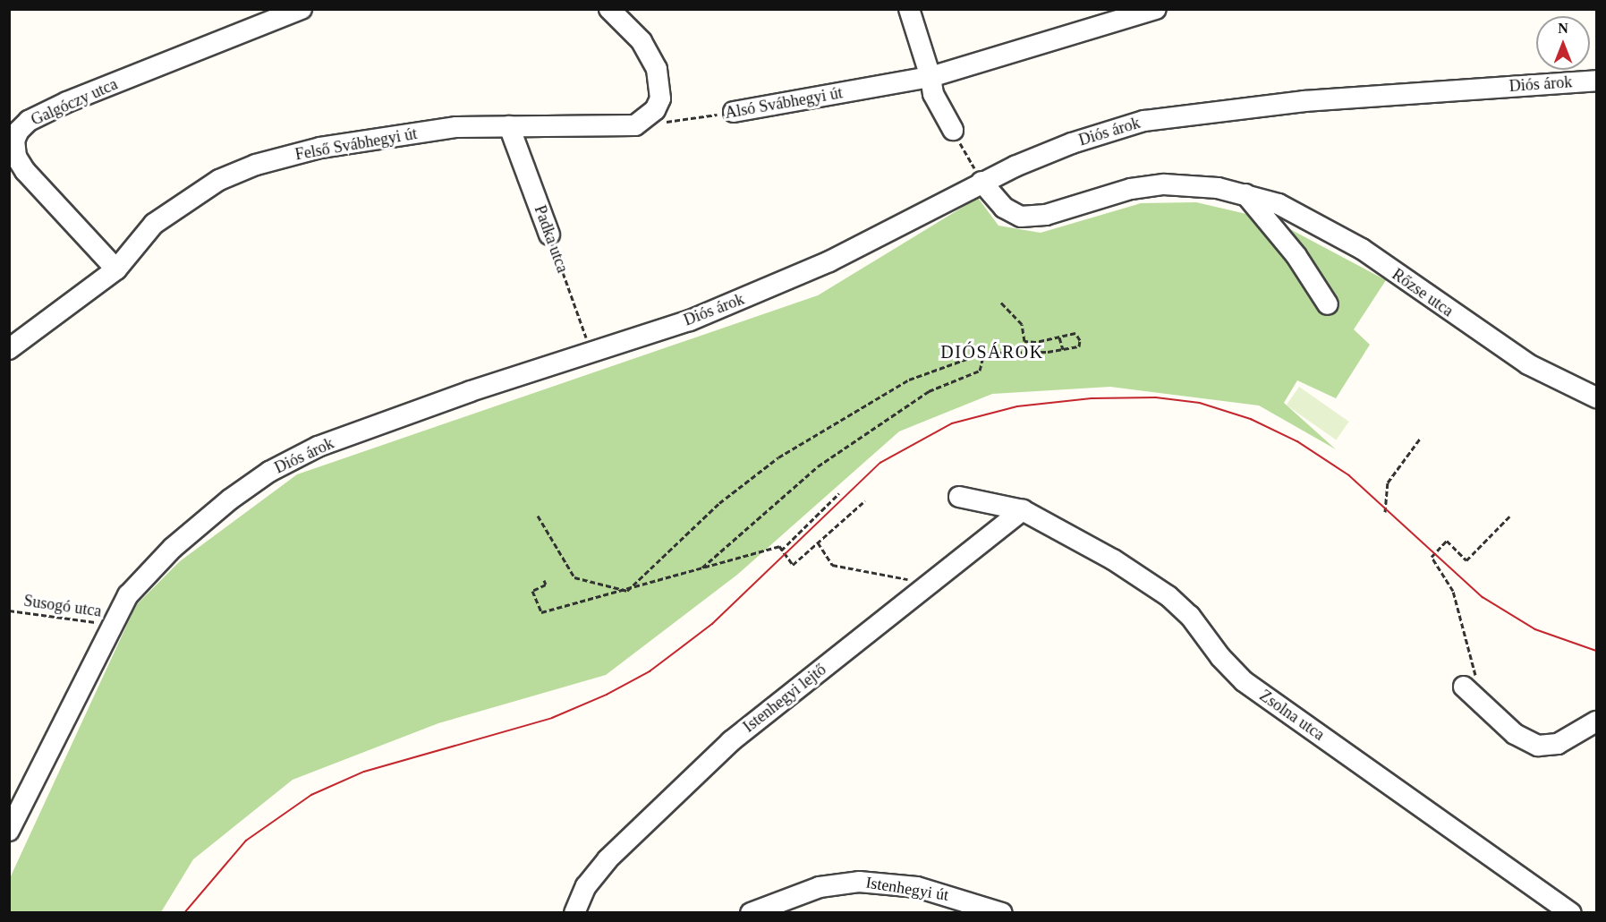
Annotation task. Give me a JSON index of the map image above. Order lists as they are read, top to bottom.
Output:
{
  "streets": {
    "street": [
      "Diós árok",
      "Galgóczy utca",
      "Alsó Svábhegyi út",
      "Felső Svábhegyi út",
      "Padka utca",
      "Rőzse utca",
      "Istenhegyi lejtő",
      "Zsolna utca",
      "Istenhegyi út"
    ],
    "path": ["Susogó utca"]
  },
  "crossings": [
    ["Diós árok", "Padka utca"],
    ["Diós árok", "Rőzse utca"],
    ["Diós árok", "Susogó utca"],
    ["Galgóczy utca", "Felső Svábhegyi út"],
    ["Alsó Svábhegyi út", "Felső Svábhegyi út"],
    ["Felső Svábhegyi út", "Padka utca"],
    ["Istenhegyi lejtő", "Zsolna utca"]
  ],
  "districts": ["DIÓSÁROK"],
  "north": "top"
}
